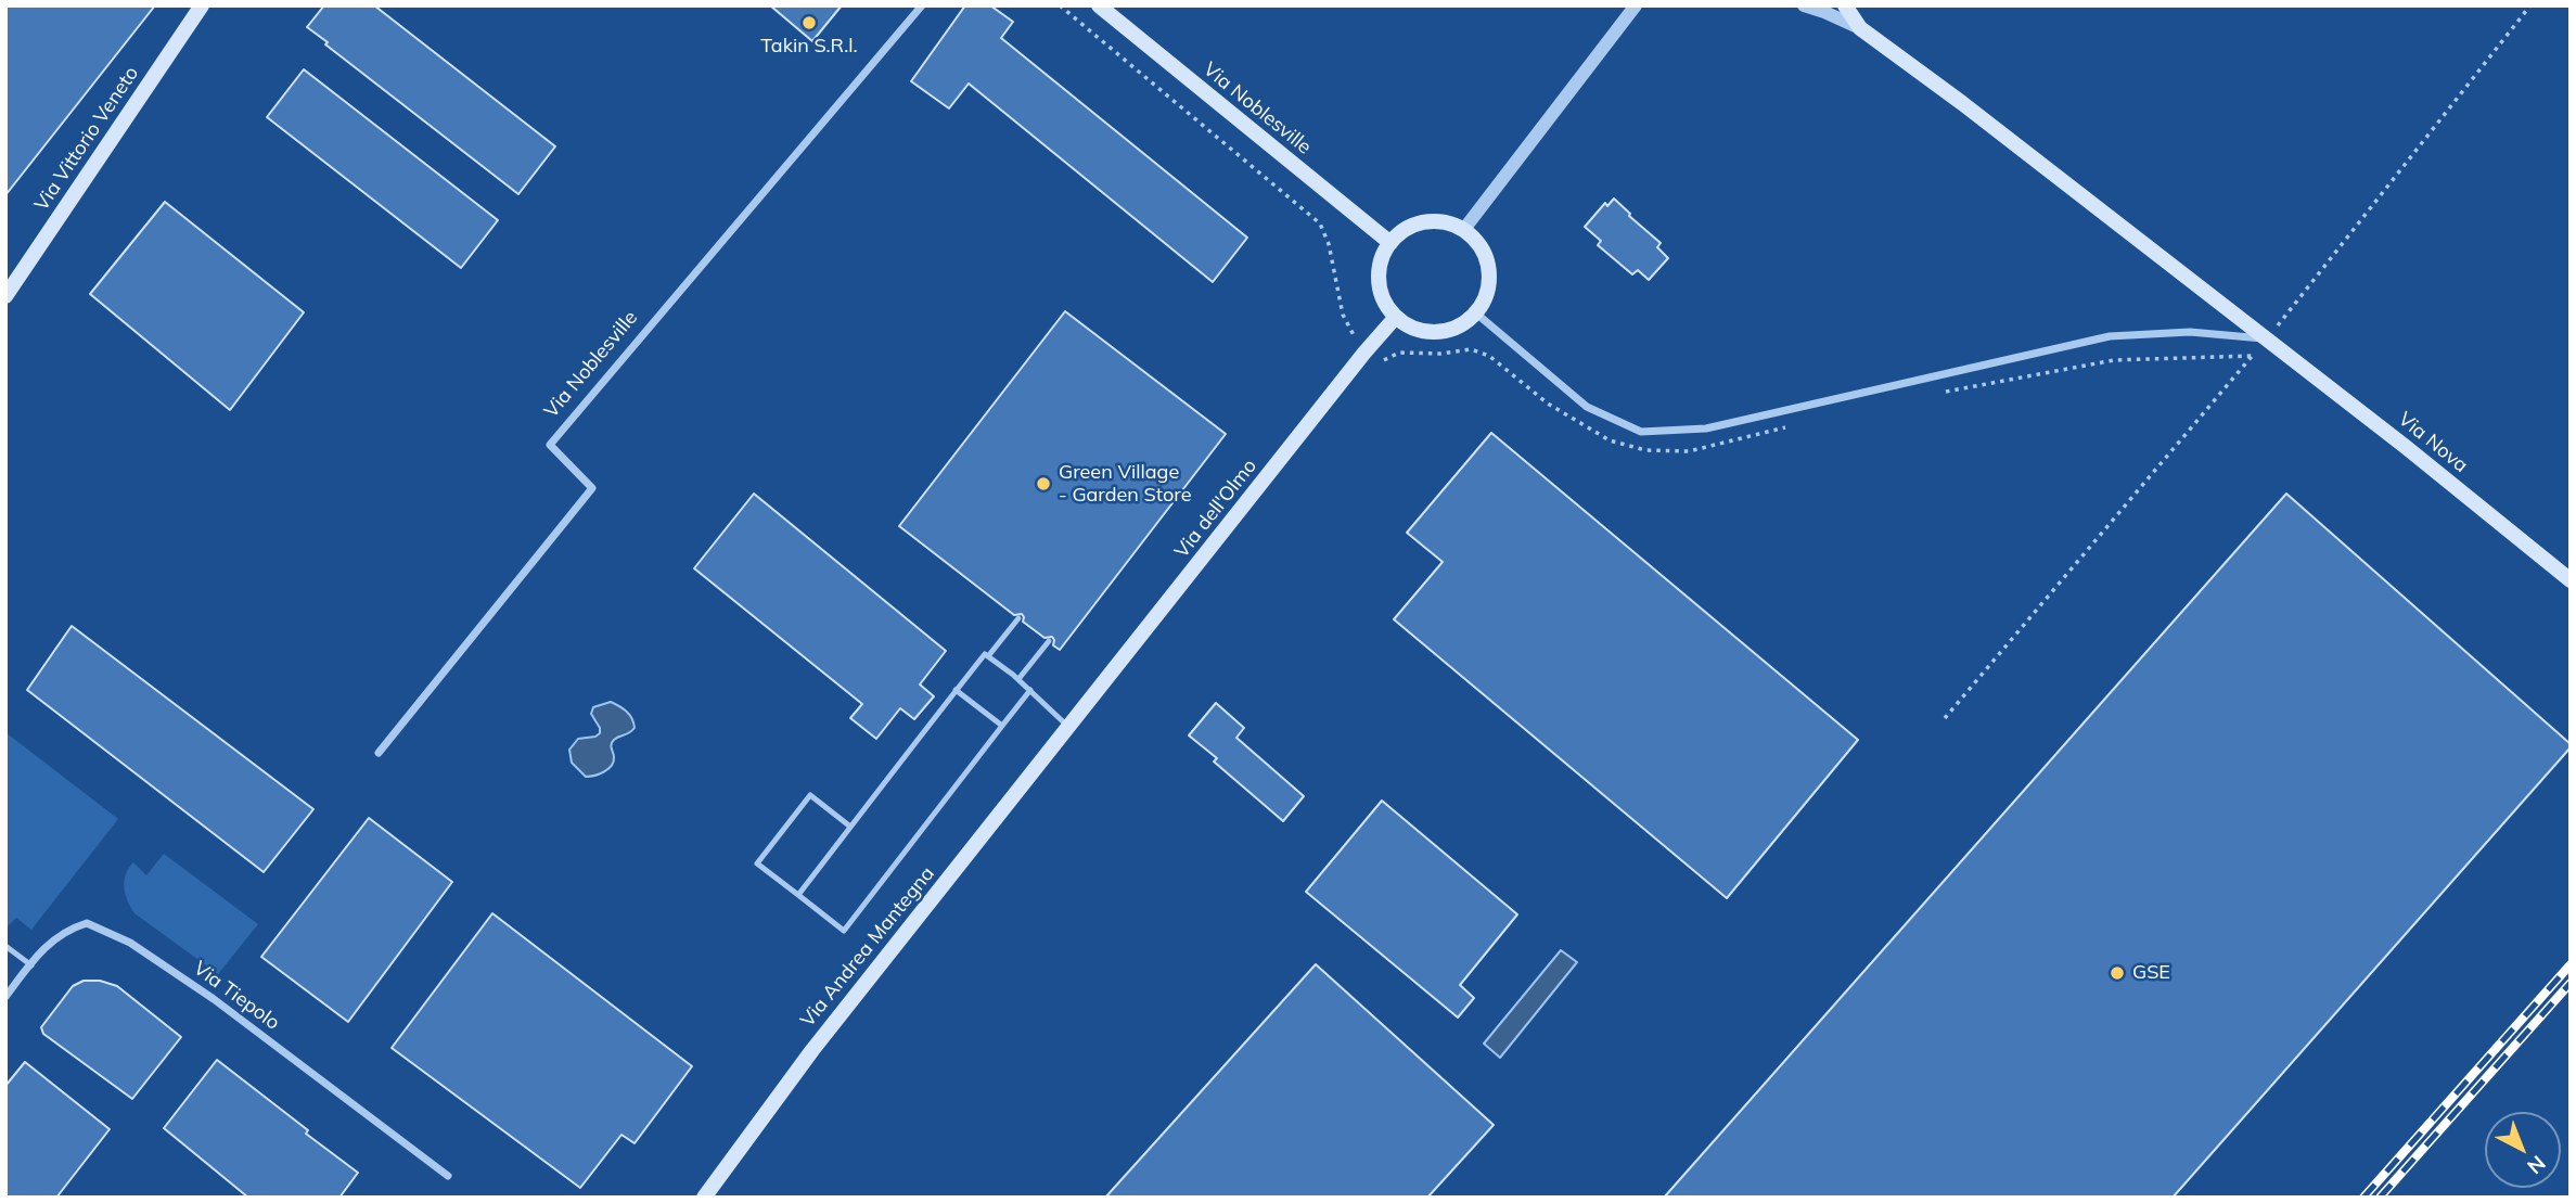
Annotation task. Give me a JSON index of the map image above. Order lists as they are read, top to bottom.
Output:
{
  "streets": {
    "main road": [
      "Via Noblesville",
      "Via Vittorio Veneto",
      "Via Nova",
      "Via dell'Olmo",
      "Via Andrea Mantegna"
    ],
    "street": ["Via Tiepolo"]
  },
  "crossings": [
    ["Via Noblesville", "Via dell'Olmo"],
    ["Via dell'Olmo", "Via Andrea Mantegna"]
  ],
  "places": ["Takin S.R.l.", "Green Village - Garden Store", "GSE"],
  "north": "bottom right"
}
